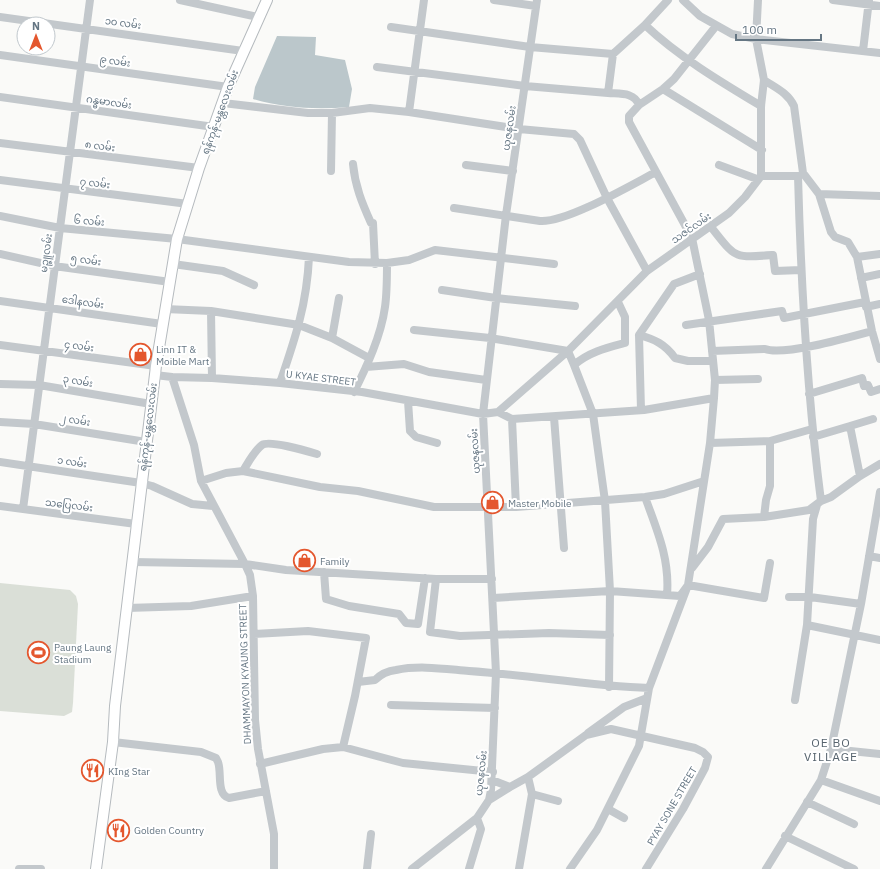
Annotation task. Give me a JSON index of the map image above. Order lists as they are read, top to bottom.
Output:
{
  "streets": {
    "main road": ["ရန်ကုန်-မန္တလေးလမ်း"],
    "street": [
      "၁၀ လမ်း",
      "၉ လမ်း",
      "ဂန္ဓမာလမ်း",
      "ယုဇနလမ်း",
      "၈ လမ်း",
      "၇ လမ်း",
      "၆ လမ်း",
      "သဇင်လမ်း",
      "မဉ္ဇူလမ်း",
      "၅ လမ်း",
      "ဒေါနလမ်း",
      "၄ လမ်း",
      "U KYAE STREET",
      "၃ လမ်း",
      "၂ လမ်း",
      "၁ လမ်း",
      "သပြေလမ်း",
      "DHAMMAYON KYAUNG STREET",
      "PYAY SONE STREET"
    ]
  },
  "crossings": [
    ["၁၀ လမ်း", "ရန်ကုန်-မန္တလေးလမ်း"],
    ["၁၀ လမ်း", "မဉ္ဇူလမ်း"],
    ["၉ လမ်း", "ရန်ကုန်-မန္တလေးလမ်း"],
    ["၉ လမ်း", "မဉ္ဇူလမ်း"],
    ["ဂန္ဓမာလမ်း", "ရန်ကုန်-မန္တလေးလမ်း"],
    ["ဂန္ဓမာလမ်း", "မဉ္ဇူလမ်း"],
    ["ရန်ကုန်-မန္တလေးလမ်း", "၈ လမ်း"],
    ["ရန်ကုန်-မန္တလေးလမ်း", "၇ လမ်း"],
    ["ရန်ကုန်-မန္တလေးလမ်း", "၆ လမ်း"],
    ["ရန်ကုန်-မန္တလေးလမ်း", "၅ လမ်း"],
    ["ရန်ကုန်-မန္တလေးလမ်း", "ဒေါနလမ်း"],
    ["ရန်ကုန်-မန္တလေးလမ်း", "၄ လမ်း"],
    ["ရန်ကုန်-မန္တလေးလမ်း", "U KYAE STREET"],
    ["ရန်ကုန်-မန္တလေးလမ်း", "၃ လမ်း"],
    ["ရန်ကုန်-မန္တလေးလမ်း", "၂ လမ်း"],
    ["ရန်ကုန်-မန္တလေးလမ်း", "၁ လမ်း"],
    ["ရန်ကုန်-မန္တလေးလမ်း", "သပြေလမ်း"],
    ["ရန်ကုန်-မန္တလေးလမ်း", "DHAMMAYON KYAUNG STREET"],
    ["ယုဇနလမ်း", "၆ လမ်း"],
    ["ယုဇနလမ်း", "U KYAE STREET"],
    ["၈ လမ်း", "မဉ္ဇူလမ်း"],
    ["၇ လမ်း", "မဉ္ဇူလမ်း"],
    ["၆ လမ်း", "မဉ္ဇူလမ်း"],
    ["သဇင်လမ်း", "U KYAE STREET"],
    ["မဉ္ဇူလမ်း", "၅ လမ်း"],
    ["မဉ္ဇူလမ်း", "ဒေါနလမ်း"],
    ["မဉ္ဇူလမ်း", "၄ လမ်း"],
    ["မဉ္ဇူလမ်း", "၃ လမ်း"],
    ["မဉ္ဇူလမ်း", "၂ လမ်း"],
    ["မဉ္ဇူလမ်း", "၁ လမ်း"],
    ["မဉ္ဇူလမ်း", "သပြေလမ်း"],
    ["၄ လမ်း", "U KYAE STREET"],
    ["U KYAE STREET", "DHAMMAYON KYAUNG STREET"],
    ["၁ လမ်း", "DHAMMAYON KYAUNG STREET"]
  ],
  "districts": ["OE BO VILLAGE"],
  "places": {
    "shop": ["Linn IT & Moible Mart", "Master Mobile", "Family"],
    "sports": ["Paung Laung Stadium"],
    "restaurant": ["KIng Star", "Golden Country"]
  },
  "scale_bar": "100 m",
  "north": "top"
}
